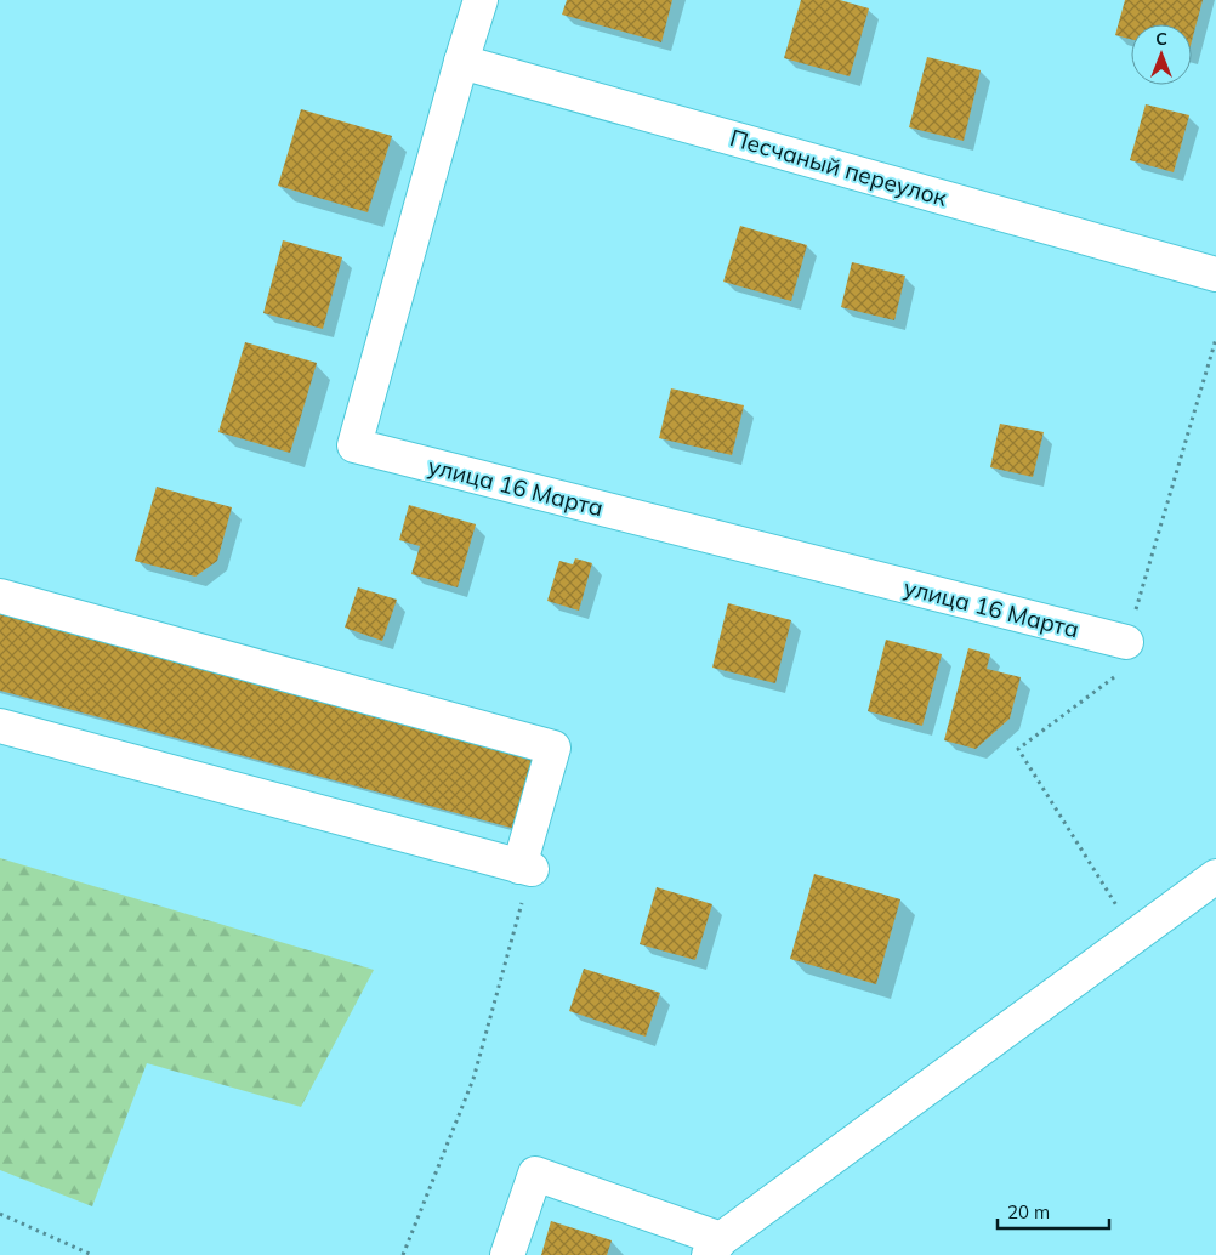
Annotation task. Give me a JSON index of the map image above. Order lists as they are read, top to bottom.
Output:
{
  "streets": {
    "street": ["Песчаный переулок", "улица 16 Марта"]
  },
  "crossings": [
    ["Песчаный переулок", "улица 16 Марта"]
  ],
  "scale_bar": "20 m",
  "north": "top"
}
